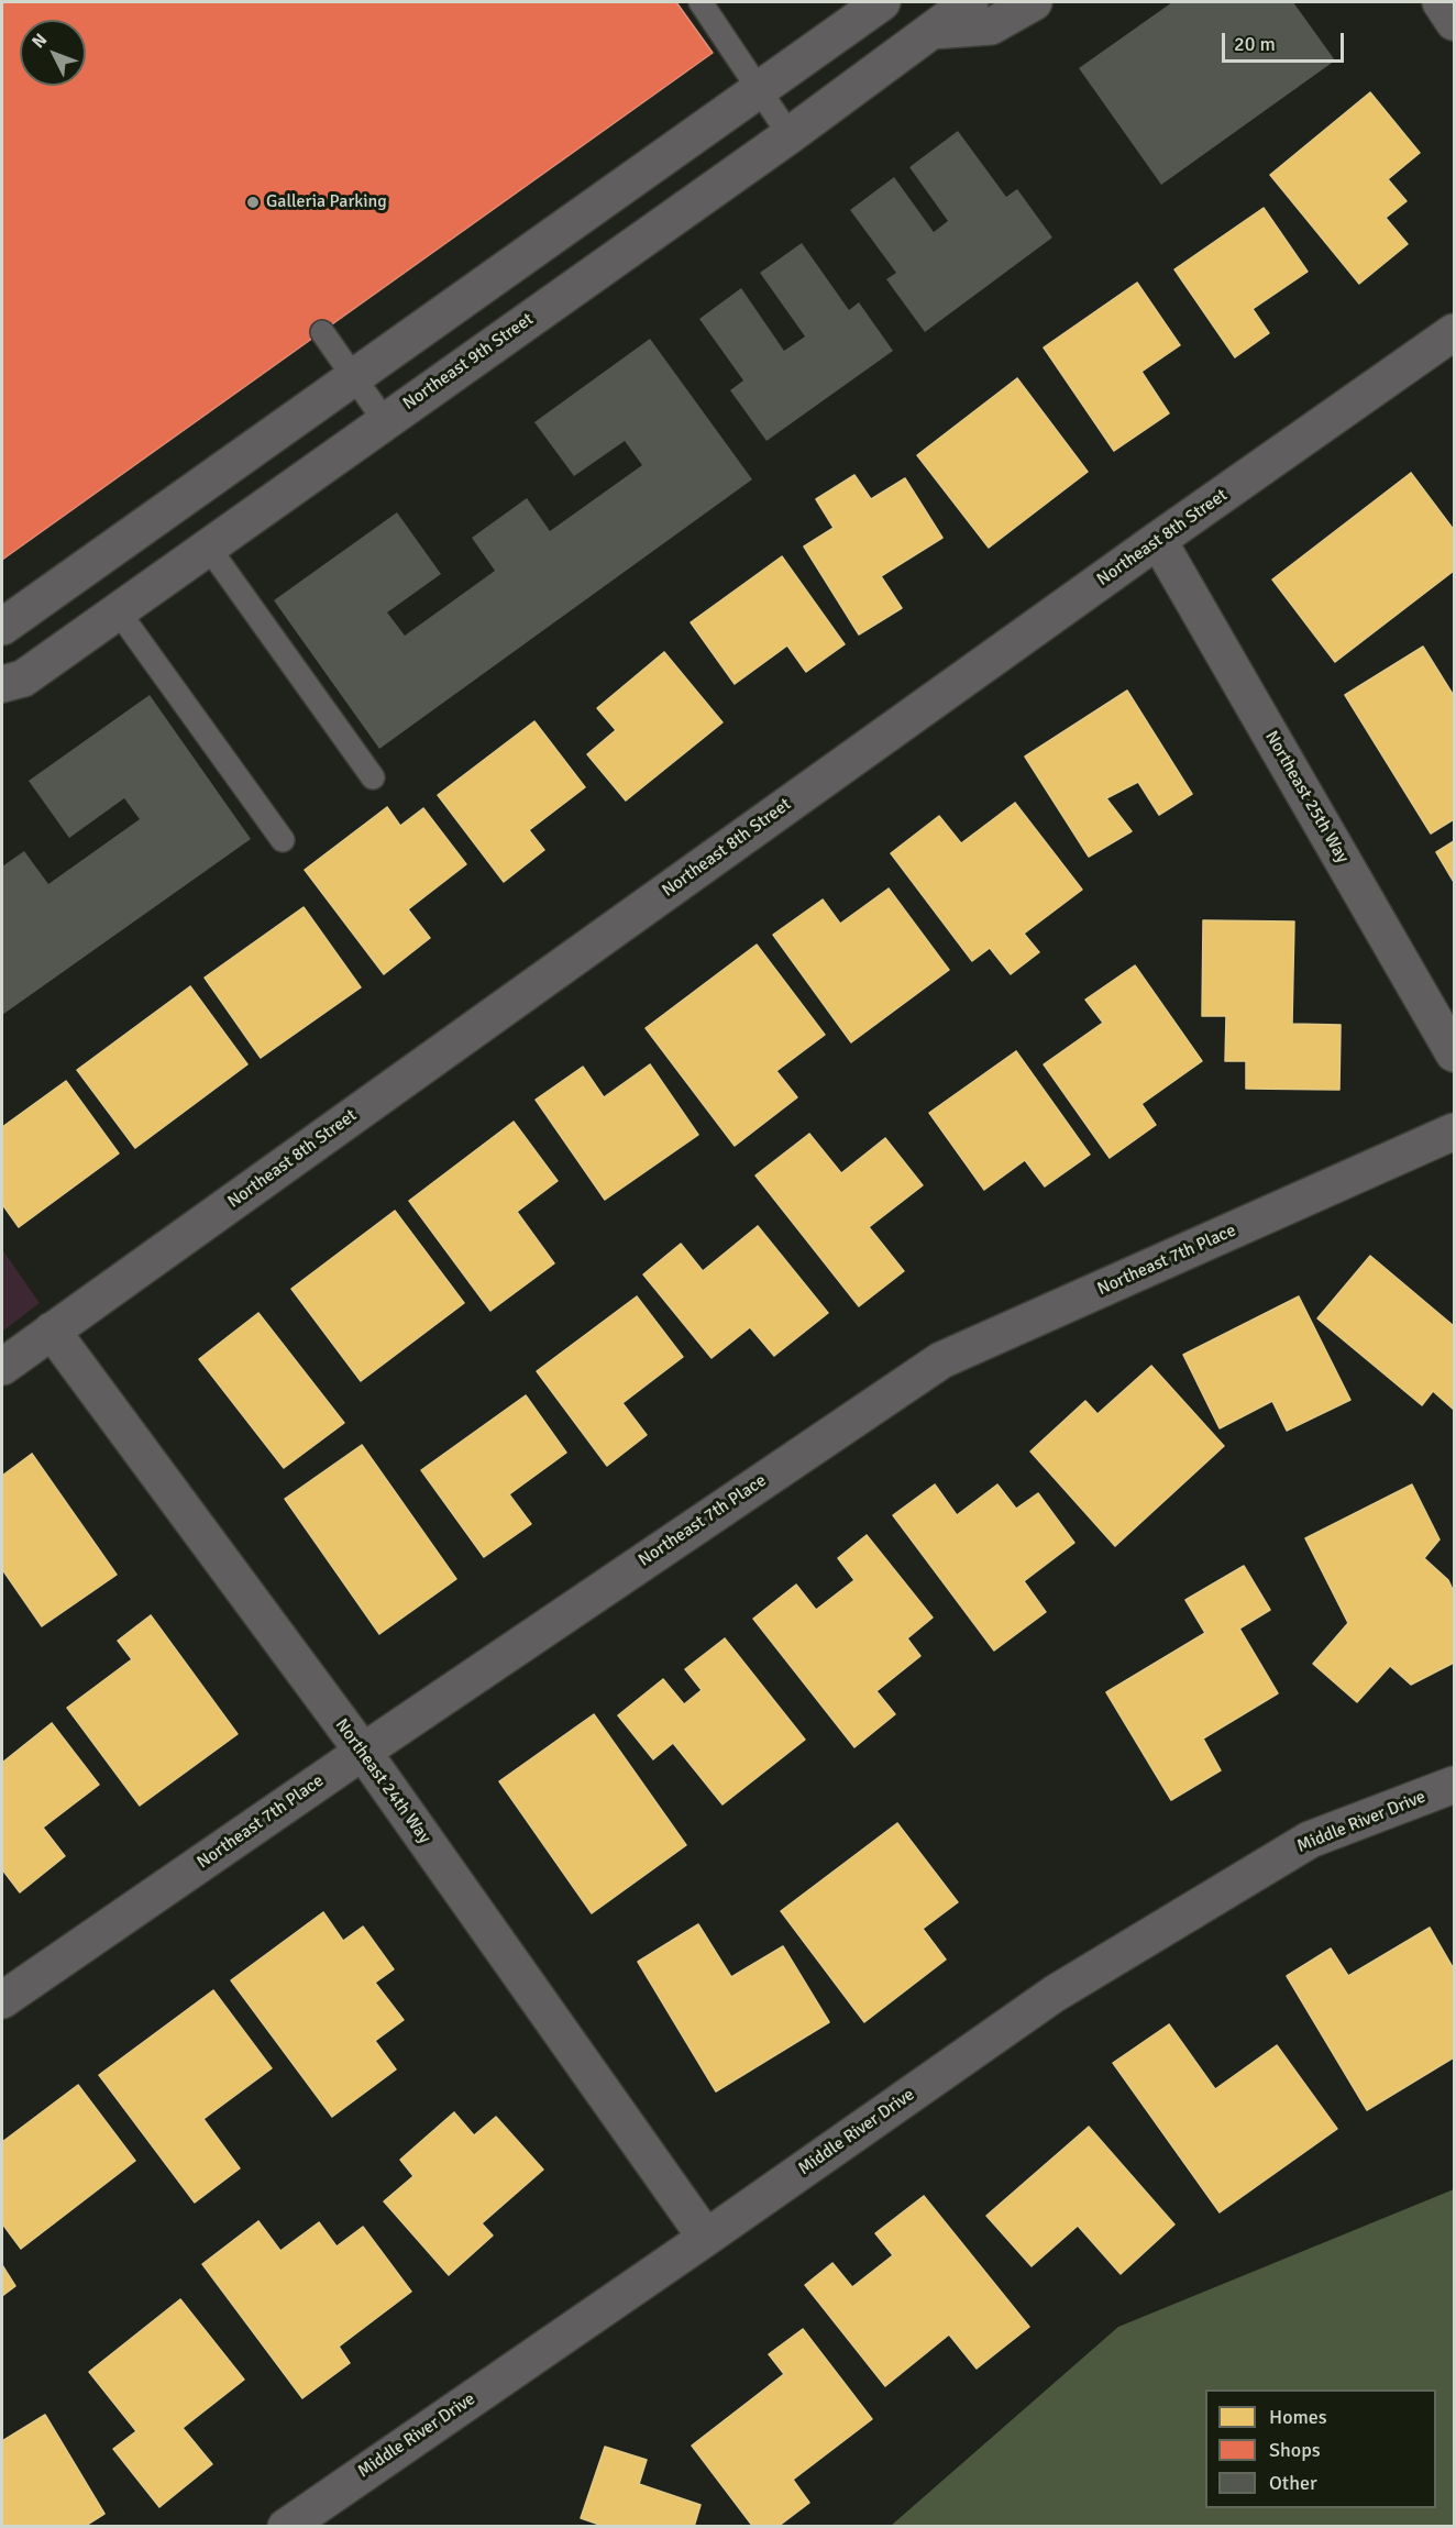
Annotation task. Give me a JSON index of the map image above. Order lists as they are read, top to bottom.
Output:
{
  "streets": {
    "street": [
      "Northeast 9th Street",
      "Northeast 8th Street",
      "Northeast 25th Way",
      "Northeast 7th Place",
      "Northeast 24th Way",
      "Middle River Drive"
    ]
  },
  "crossings": [
    ["Northeast 8th Street", "Northeast 25th Way"],
    ["Northeast 8th Street", "Northeast 24th Way"],
    ["Northeast 7th Place", "Northeast 24th Way"],
    ["Northeast 24th Way", "Middle River Drive"]
  ],
  "places": ["Galleria Parking"],
  "legend": ["Homes", "Shops", "Other"],
  "scale_bar": "20 m",
  "north": "top left"
}
